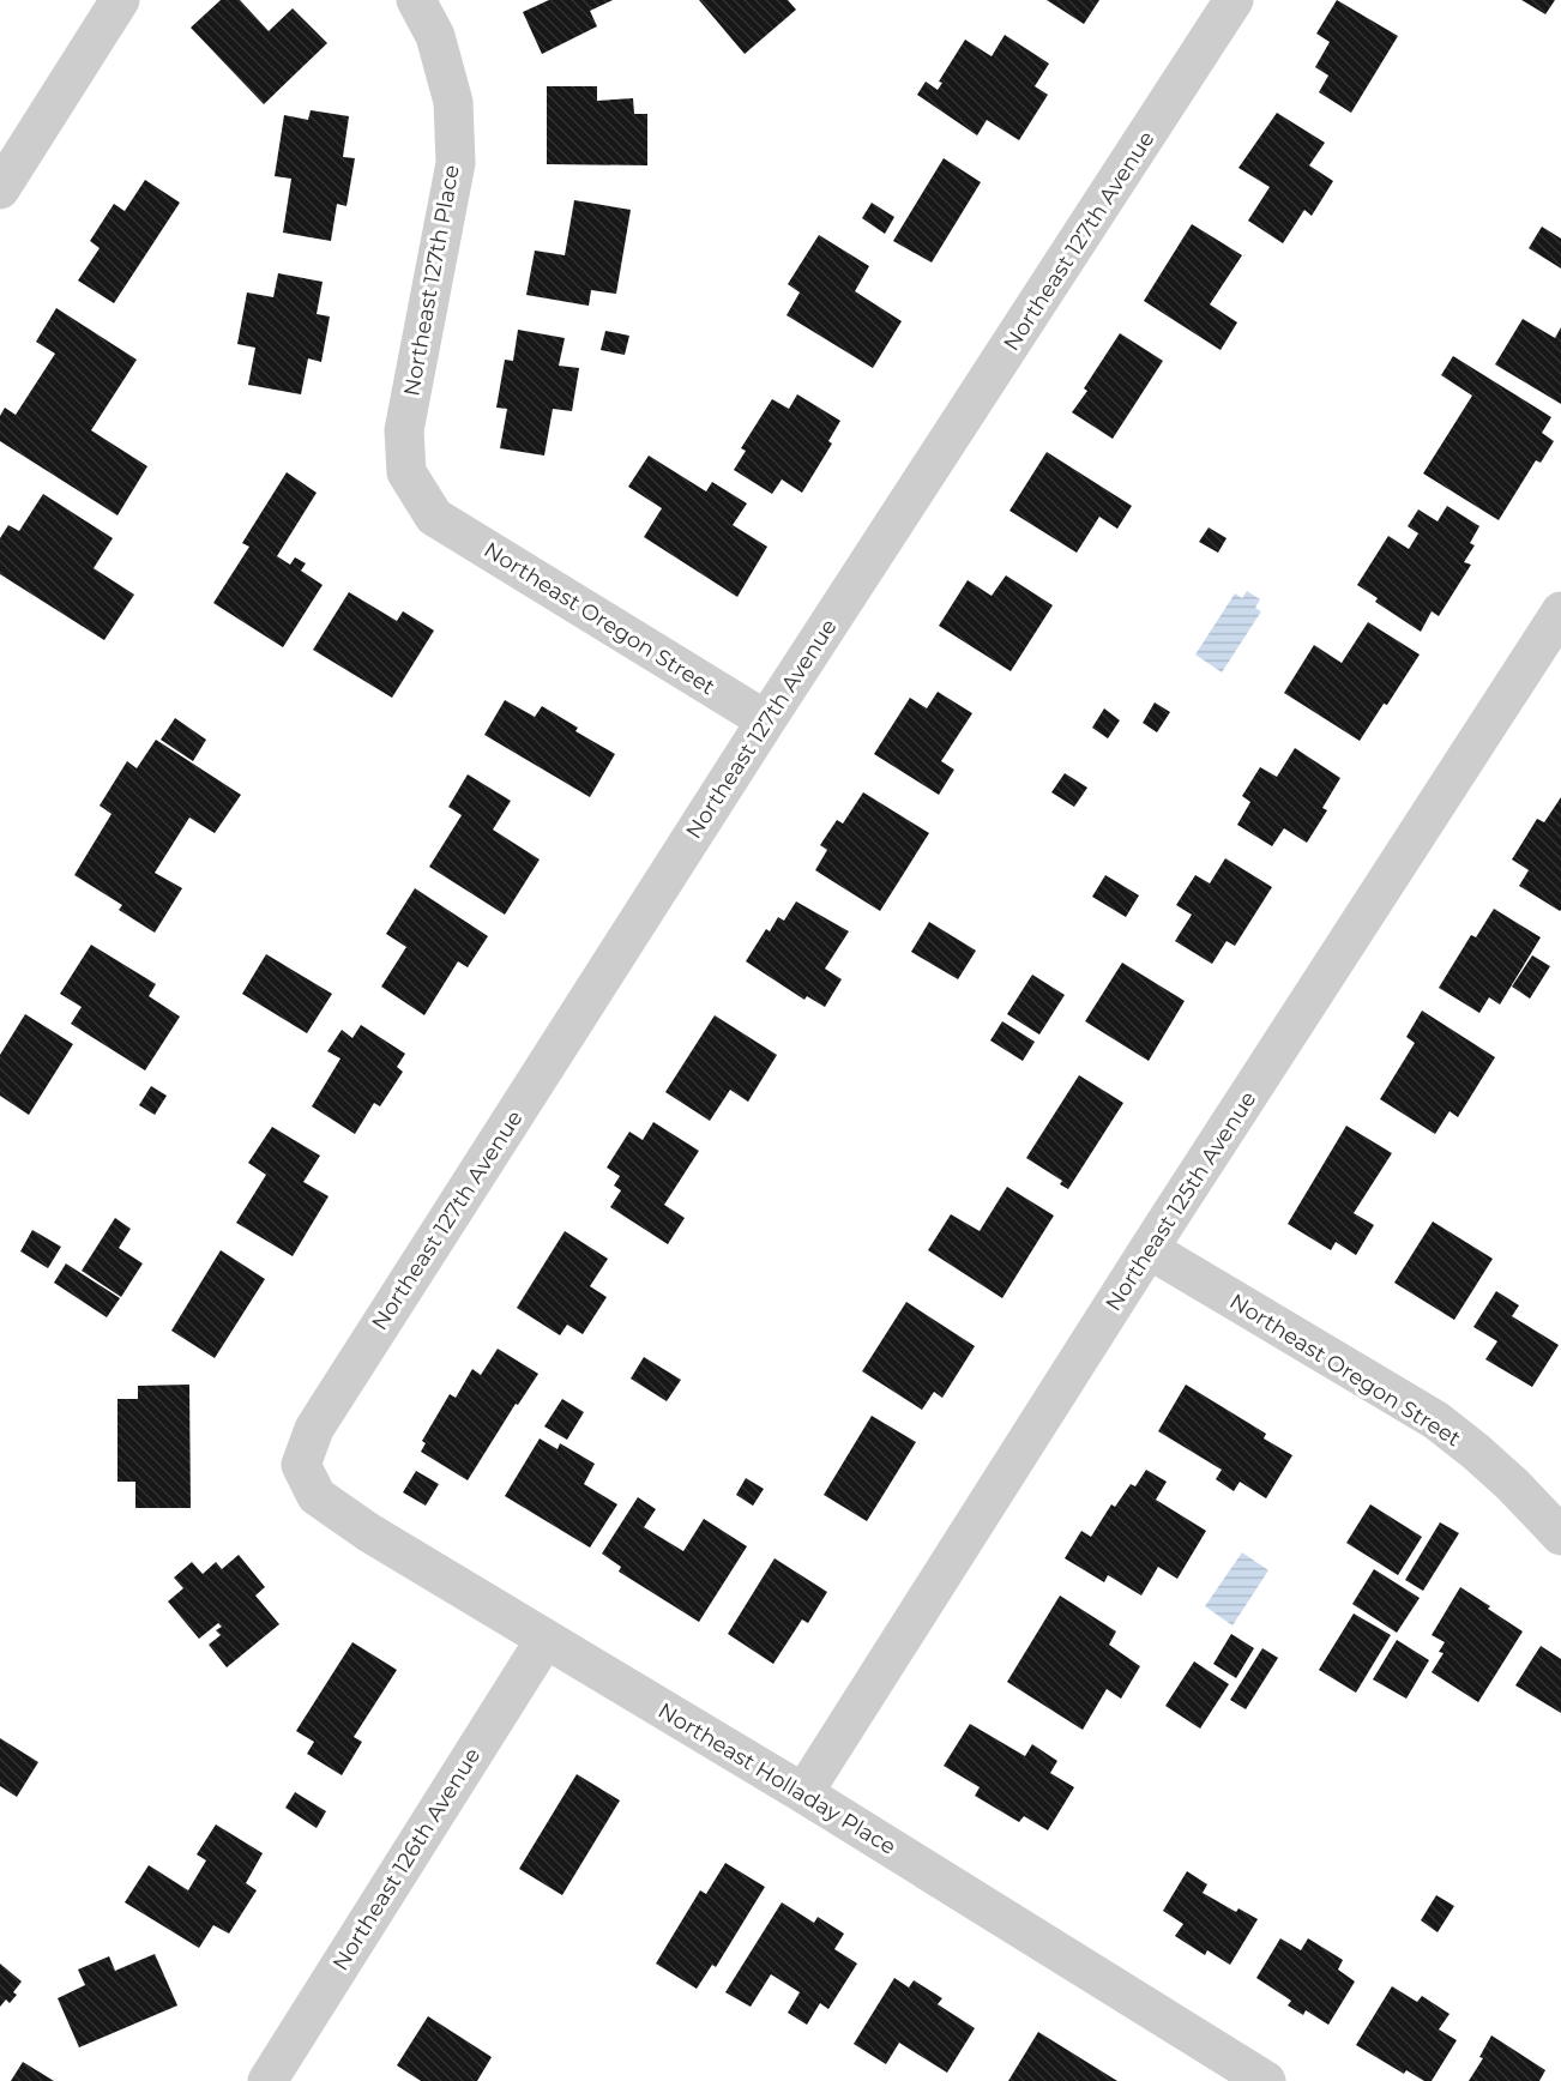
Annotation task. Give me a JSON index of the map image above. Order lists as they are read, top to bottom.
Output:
{
  "streets": {
    "street": [
      "Northeast 127th Avenue",
      "Northeast 127th Place",
      "Northeast Oregon Street",
      "Northeast 125th Avenue",
      "Northeast Holladay Place",
      "Northeast 126th Avenue"
    ]
  },
  "crossings": [
    ["Northeast 127th Avenue", "Northeast Oregon Street"],
    ["Northeast 127th Avenue", "Northeast Holladay Place"],
    ["Northeast 127th Place", "Northeast Oregon Street"],
    ["Northeast Oregon Street", "Northeast 125th Avenue"],
    ["Northeast 125th Avenue", "Northeast Holladay Place"],
    ["Northeast Holladay Place", "Northeast 126th Avenue"]
  ]
}
